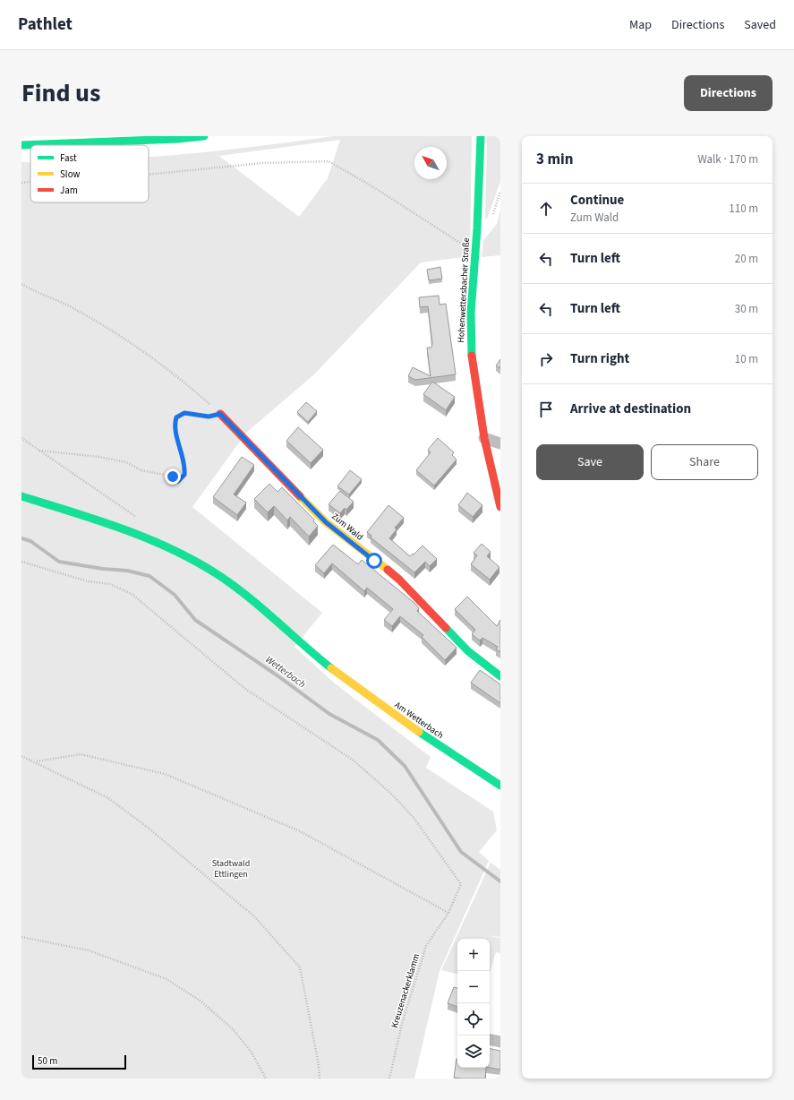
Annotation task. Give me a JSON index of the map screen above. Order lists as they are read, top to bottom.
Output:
{
  "streets": {
    "main road": ["Hohenwettersbacher Straße", "Zum Wald", "Am Wetterbach"],
    "path": ["Kreuzenackerklamm"]
  },
  "water": ["Wetterbach"],
  "parks": ["Stadtwald Ettlingen"],
  "legend": ["Fast", "Slow", "Jam"],
  "scale_bar": "50 m",
  "north": "top left",
  "page": {
    "header": "Pathlet",
    "nav": ["Map", "Directions", "Saved"],
    "title": "Find us",
    "buttons": [
      "Directions",
      ["Save", "Share"]
    ],
    "heading": ["3 min", "Walk · 170 m"],
    "list": [
      ["Continue", "Zum Wald", "110 m"],
      ["Turn left", "20 m"],
      ["Turn left", "30 m"],
      ["Turn right", "10 m"],
      "Arrive at destination"
    ],
    "map_buttons": ["+", "−"],
    "scale": "50 m"
  }
}
